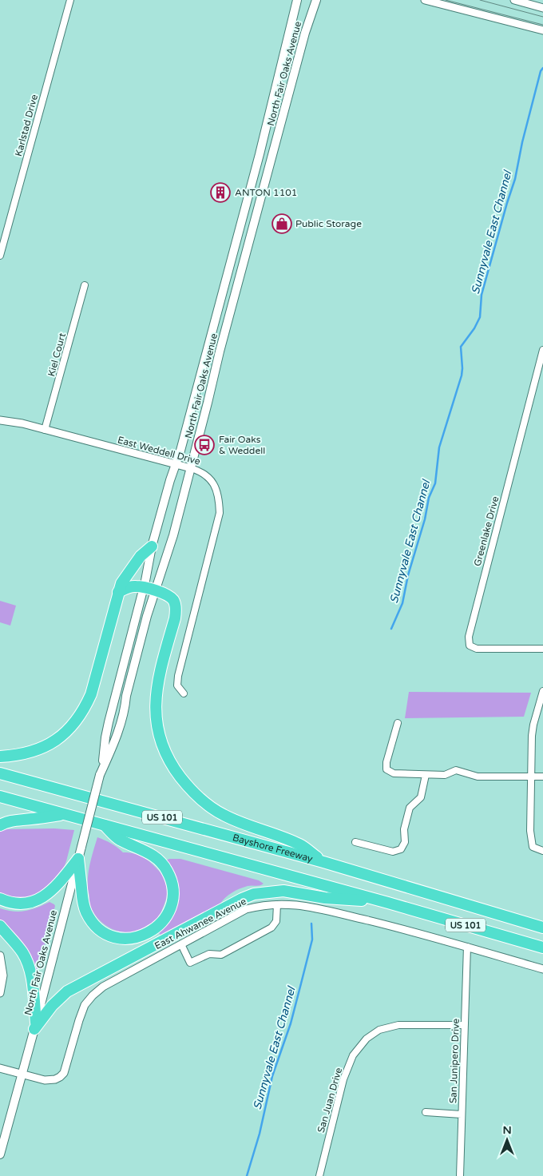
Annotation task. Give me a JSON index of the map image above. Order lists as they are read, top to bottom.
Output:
{
  "streets": {
    "highway": ["US 101", "Bayshore Freeway"],
    "main road": ["North Fair Oaks Avenue"],
    "street": [
      "Karlstad Drive",
      "Kiel Court",
      "East Weddell Drive",
      "Greenlake Drive",
      "East Ahwanee Avenue",
      "San Junipero Drive",
      "San Juan Drive"
    ]
  },
  "crossings": [
    ["North Fair Oaks Avenue", "East Weddell Drive"],
    ["North Fair Oaks Avenue", "East Ahwanee Avenue"],
    ["Kiel Court", "East Weddell Drive"],
    ["East Ahwanee Avenue", "San Junipero Drive"],
    ["San Junipero Drive", "San Juan Drive"]
  ],
  "water": ["Sunnyvale East Channel"],
  "places": {
    "building": ["ANTON 1101"],
    "shop": ["Public Storage"],
    "bus stop": ["Fair Oaks & Weddell"]
  },
  "north": "top"
}
